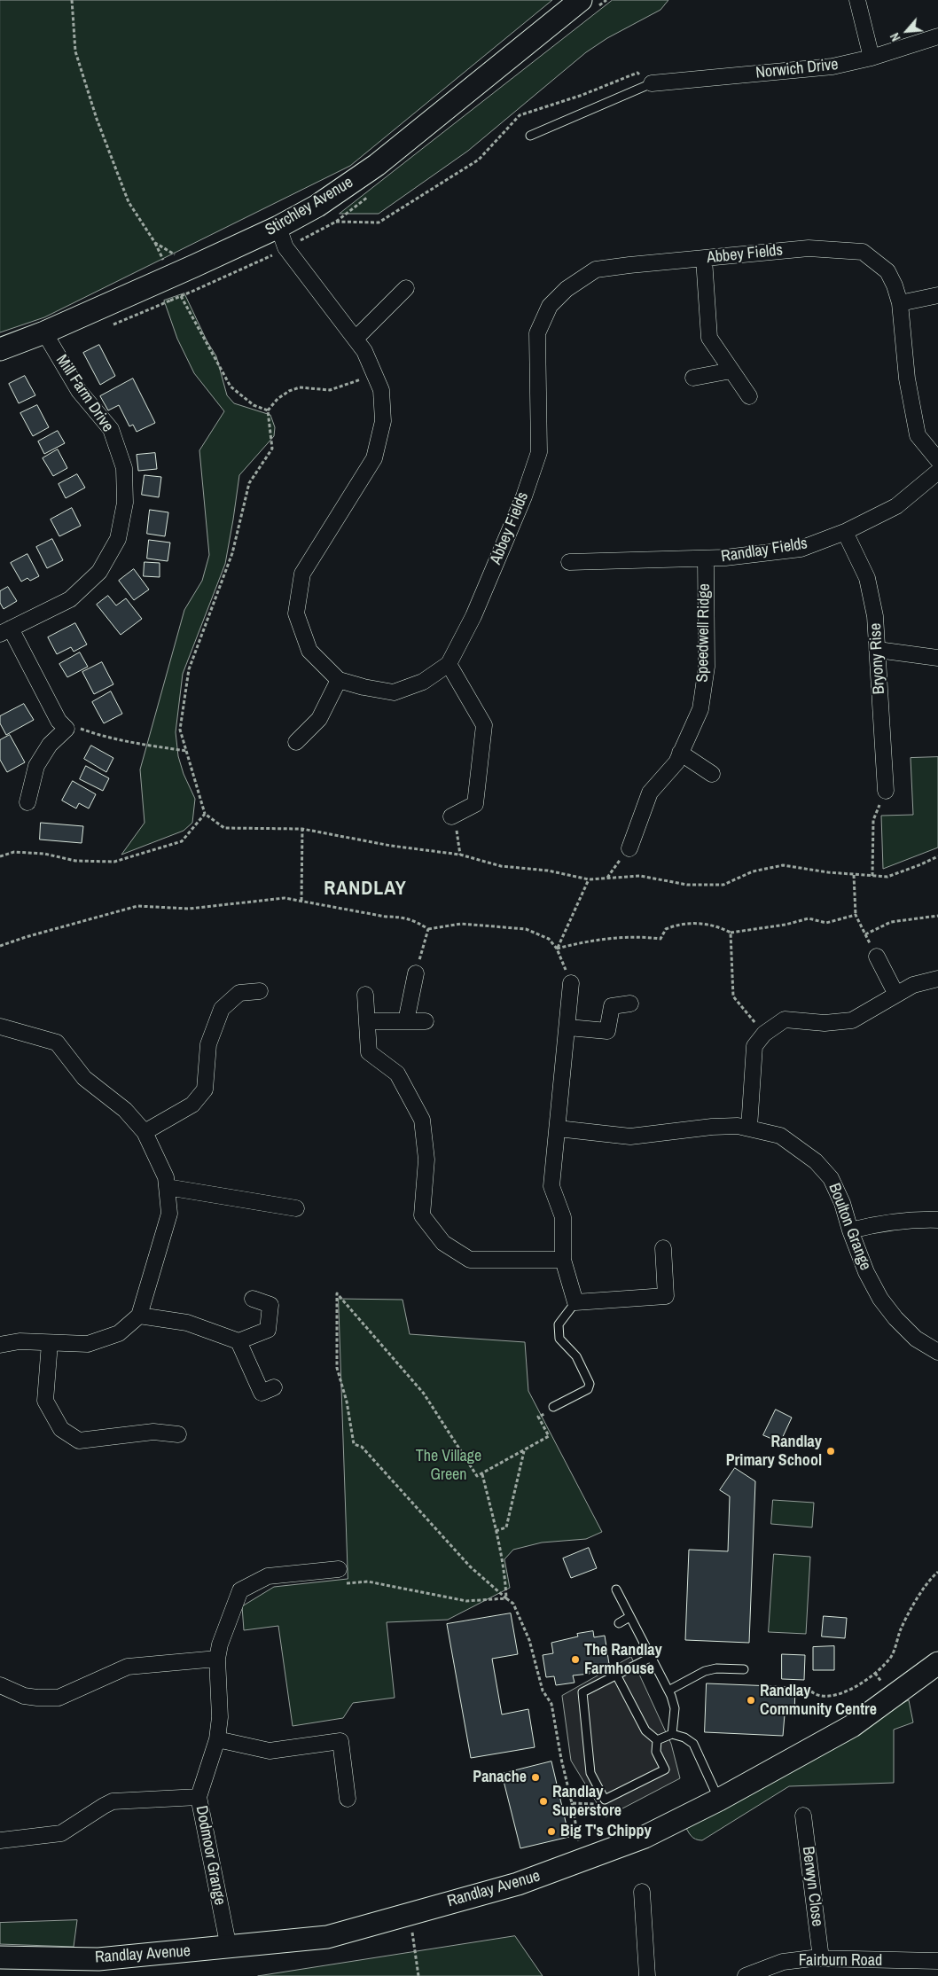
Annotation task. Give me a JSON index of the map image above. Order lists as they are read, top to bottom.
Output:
{
  "streets": {
    "street": [
      "Norwich Drive",
      "Stirchley Avenue",
      "Abbey Fields",
      "Mill Farm Drive",
      "Randlay Fields",
      "Speedwell Ridge",
      "Bryony Rise",
      "Boulton Grange",
      "Dodmoor Grange",
      "Berwyn Close",
      "Randlay Avenue",
      "Fairburn Road"
    ]
  },
  "crossings": [
    ["Stirchley Avenue", "Abbey Fields"],
    ["Stirchley Avenue", "Mill Farm Drive"],
    ["Randlay Fields", "Speedwell Ridge"],
    ["Randlay Fields", "Bryony Rise"],
    ["Dodmoor Grange", "Randlay Avenue"],
    ["Berwyn Close", "Fairburn Road"]
  ],
  "districts": ["RANDLAY"],
  "parks": ["The Village Green"],
  "places": [
    "Randlay Primary School",
    "The Randlay Farmhouse",
    "Randlay Community Centre",
    "Panache",
    "Randlay Superstore",
    "Big T's Chippy"
  ],
  "north": "bottom left"
}
